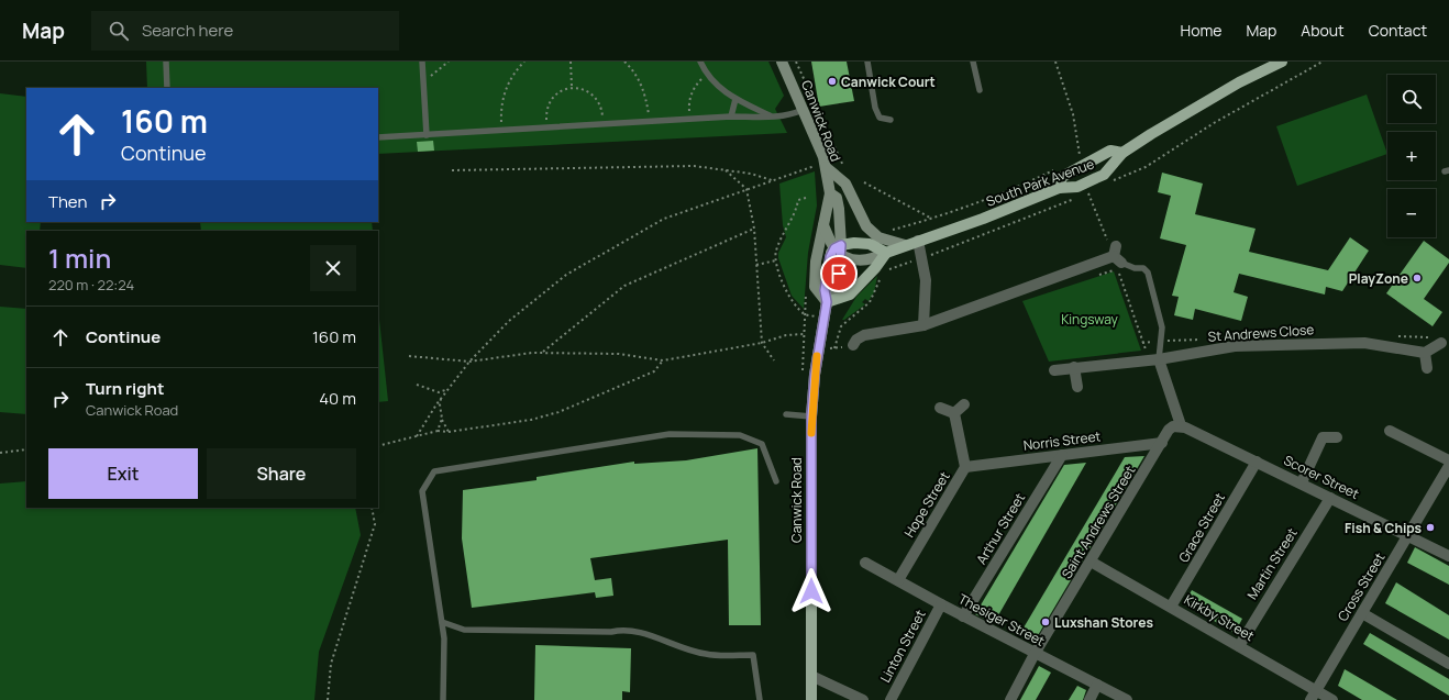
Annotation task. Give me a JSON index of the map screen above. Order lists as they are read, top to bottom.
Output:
{
  "streets": {
    "main road": ["Canwick Road", "South Park Avenue"],
    "street": [
      "St Andrews Close",
      "Norris Street",
      "Scorer Street",
      "Hope Street",
      "Saint Andrews Street",
      "Grace Street",
      "Arthur Street",
      "Martin Street",
      "Cross Street",
      "Kirkby Street",
      "Thesiger Street",
      "Linton Street"
    ]
  },
  "crossings": [
    ["Norris Street", "Hope Street"],
    ["Norris Street", "Saint Andrews Street"],
    ["Norris Street", "Arthur Street"],
    ["Scorer Street", "Saint Andrews Street"],
    ["Scorer Street", "Grace Street"],
    ["Scorer Street", "Martin Street"],
    ["Scorer Street", "Cross Street"],
    ["Hope Street", "Thesiger Street"],
    ["Saint Andrews Street", "Kirkby Street"],
    ["Saint Andrews Street", "Thesiger Street"],
    ["Grace Street", "Kirkby Street"],
    ["Arthur Street", "Thesiger Street"],
    ["Martin Street", "Kirkby Street"],
    ["Cross Street", "Kirkby Street"],
    ["Thesiger Street", "Linton Street"]
  ],
  "parks": ["Kingsway"],
  "places": [
    "Canwick Court",
    "PlayZone",
    "Fish & Chips",
    "Luxshan Stores"
  ],
  "page": {
    "header": "Map",
    "search": "Search here",
    "nav": [
      "Home",
      "Map",
      "About",
      "Contact"
    ],
    "map_buttons": ["+", "−"],
    "turn": ["160 m", "Continue"],
    "then": "Then",
    "heading": ["1 min", "220 m · 22:24"],
    "list": [
      {
        "name": "Continue",
        "value": "160 m"
      },
      {
        "name": "Turn right",
        "note": "Canwick Road",
        "value": "40 m"
      }
    ],
    "buttons": ["Exit", "Share"]
  }
}
